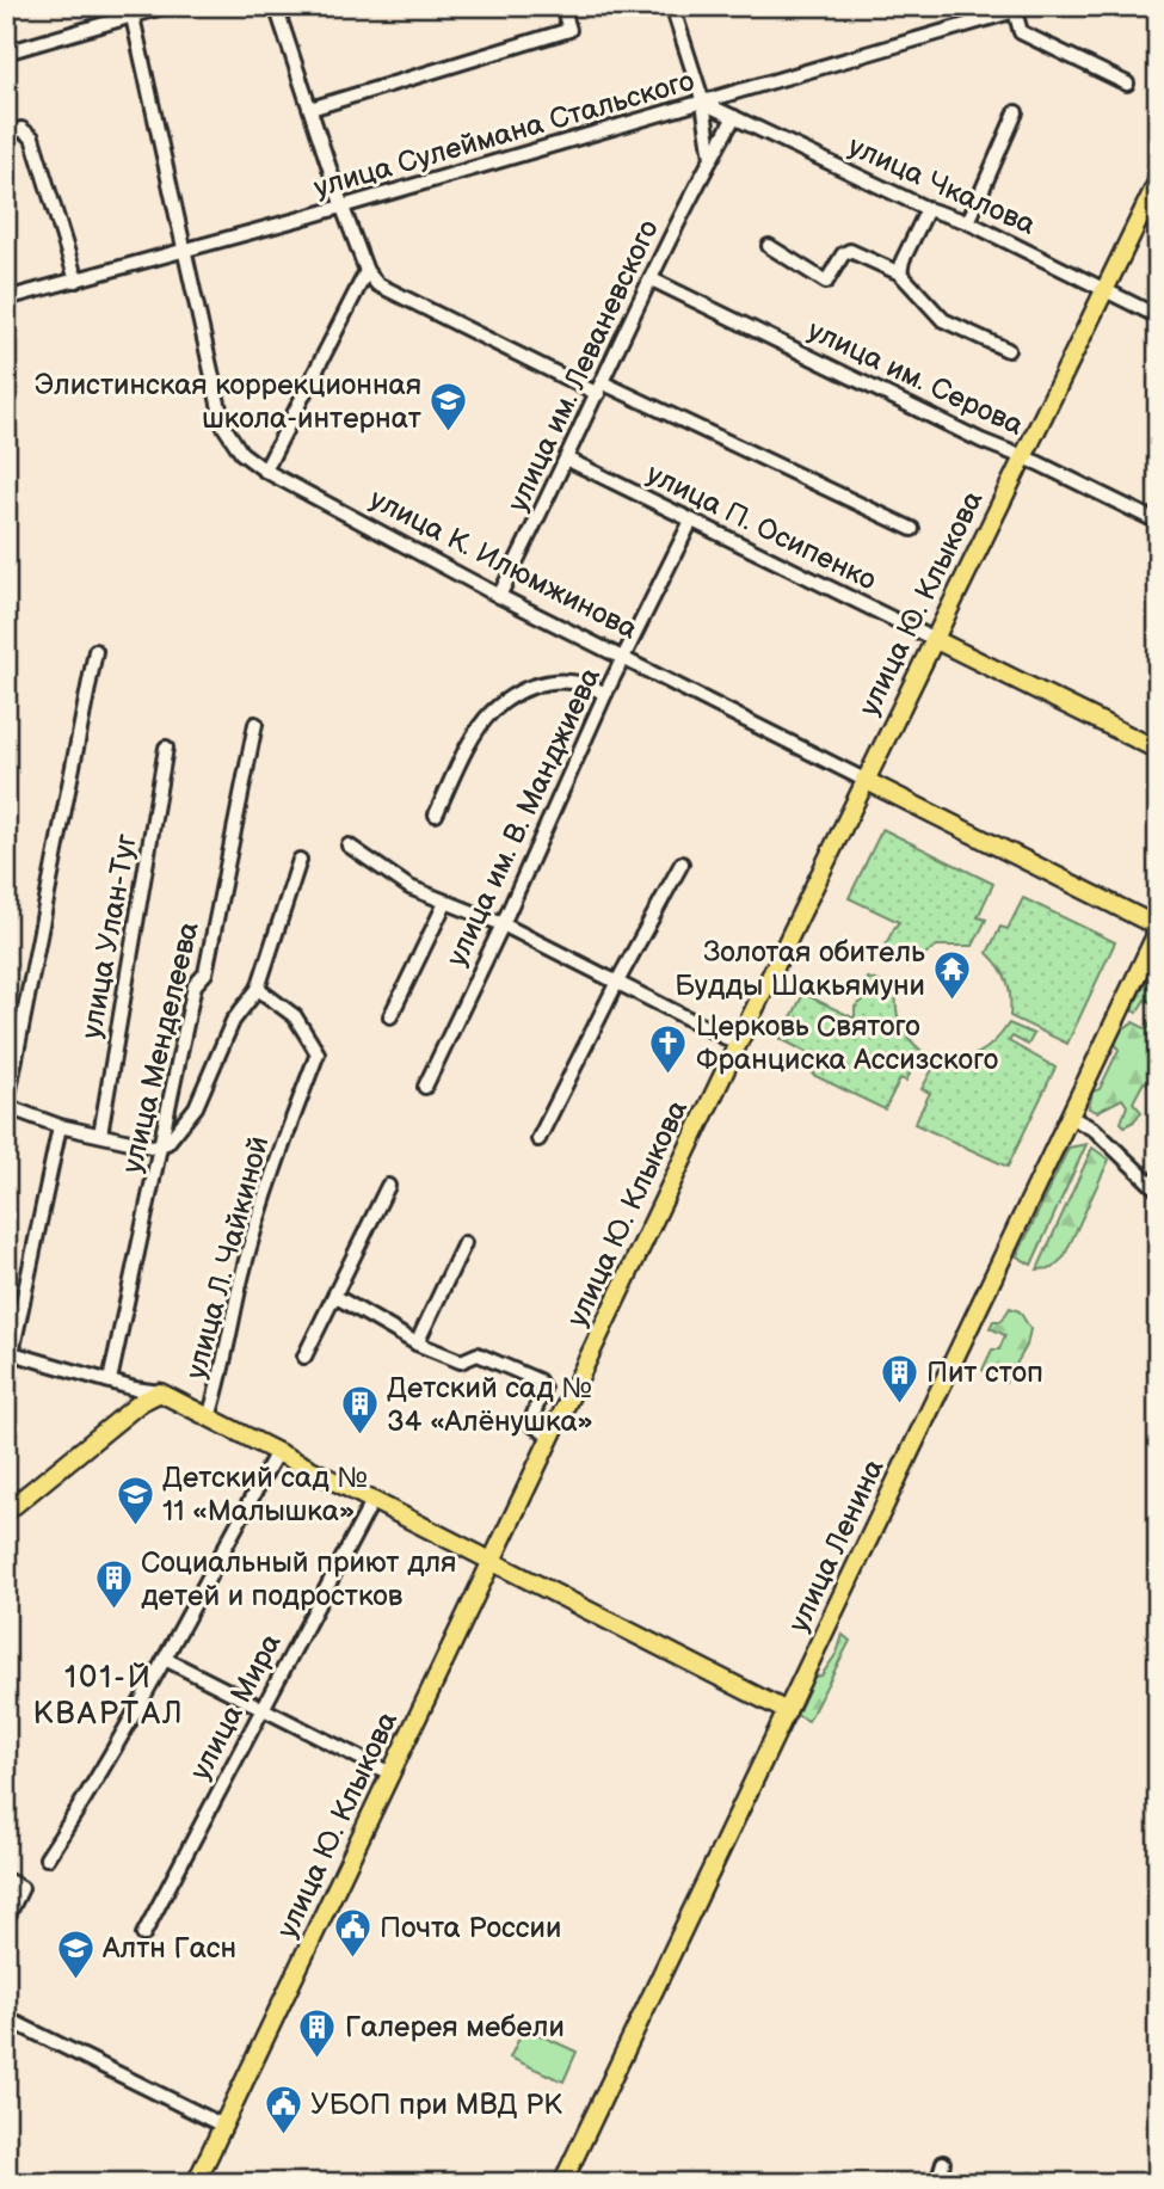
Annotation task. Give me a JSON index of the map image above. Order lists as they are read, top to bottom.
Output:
{
  "streets": {
    "main road": [
      "улица П. Осипенко",
      "улица К. Илюмжинова",
      "улица Ю. Клыкова",
      "улица Ленина"
    ],
    "street": [
      "улица Сулеймана Стальского",
      "улица Чкалова",
      "улица им. Леваневского",
      "улица им. Серова",
      "улица им. В. Манджиева",
      "улица Улан-Туг",
      "улица Менделеева",
      "улица Л. Чайкиной",
      "улица Мира"
    ]
  },
  "crossings": [
    ["улица Сулеймана Стальского", "улица Чкалова"],
    ["улица Сулеймана Стальского", "улица К. Илюмжинова"],
    ["улица Чкалова", "улица им. Леваневского"],
    ["улица Чкалова", "улица Ю. Клыкова"],
    ["улица им. Леваневского", "улица им. Серова"],
    ["улица им. Леваневского", "улица П. Осипенко"],
    ["улица им. Леваневского", "улица К. Илюмжинова"],
    ["улица им. Серова", "улица Ю. Клыкова"],
    ["улица П. Осипенко", "улица Ю. Клыкова"],
    ["улица П. Осипенко", "улица им. В. Манджиева"],
    ["улица К. Илюмжинова", "улица Ю. Клыкова"],
    ["улица К. Илюмжинова", "улица им. В. Манджиева"],
    ["улица К. Илюмжинова", "улица Ленина"]
  ],
  "districts": ["101-Й КВАРТАЛ"],
  "places": {
    "school or university": ["Элистинская коррекционная школа-интернат", "Детский сад № 11 «Малышка»", "Алтн Гасн"],
    "temple": ["Золотая обитель Будды Шакьямуни"],
    "church": ["Церковь Святого Франциска Ассизского"],
    "building": [
      "Пит стоп",
      "Детский сад № 34 «Алёнушка»",
      "Социальный приют для детей и подростков",
      "Галерея мебели"
    ],
    "public building": ["Почта России", "УБОП при МВД РК"]
  }
}
